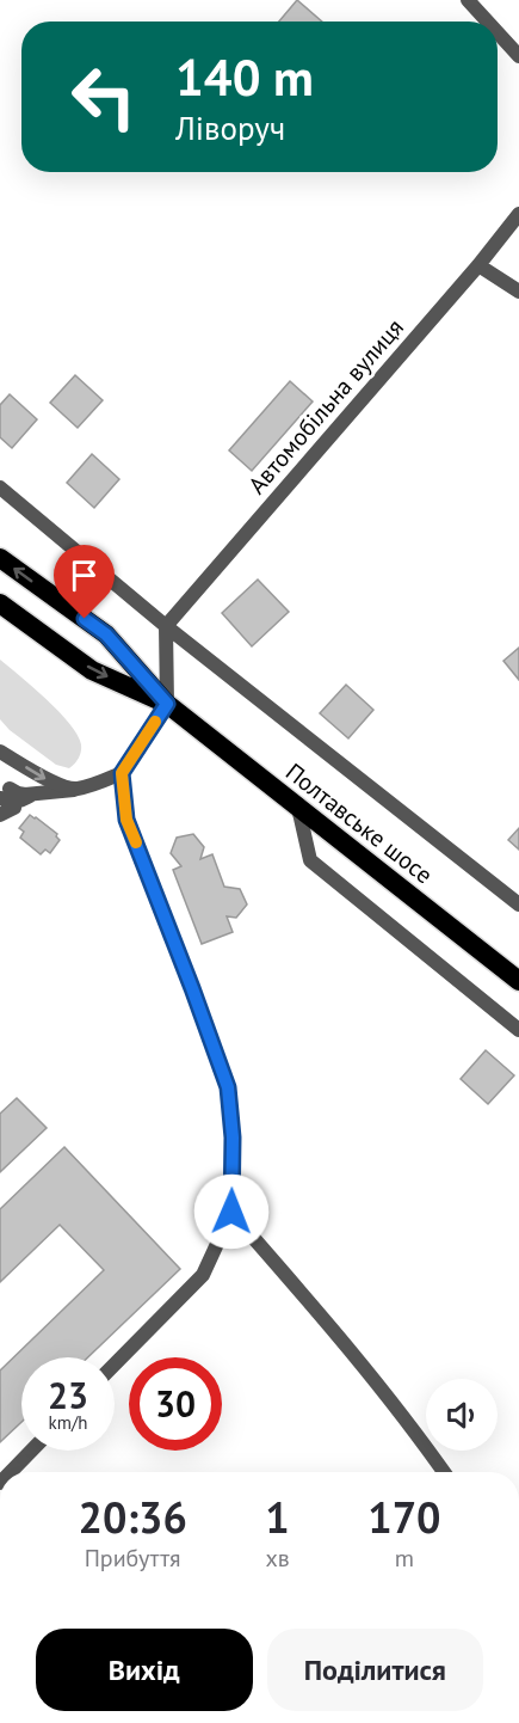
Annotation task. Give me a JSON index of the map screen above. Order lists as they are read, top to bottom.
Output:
{
  "streets": {
    "highway": ["Полтавське шосе"],
    "street": ["Автомобільна вулиця"]
  },
  "page": {
    "turn": ["140 m", "Ліворуч"],
    "speed": "23 km/h",
    "limit": "30",
    "eta": [
      "20:36",
      "Прибуття",
      "1",
      "хв",
      "170",
      "m"
    ],
    "buttons": ["Вихід", "Поділитися"]
  }
}
